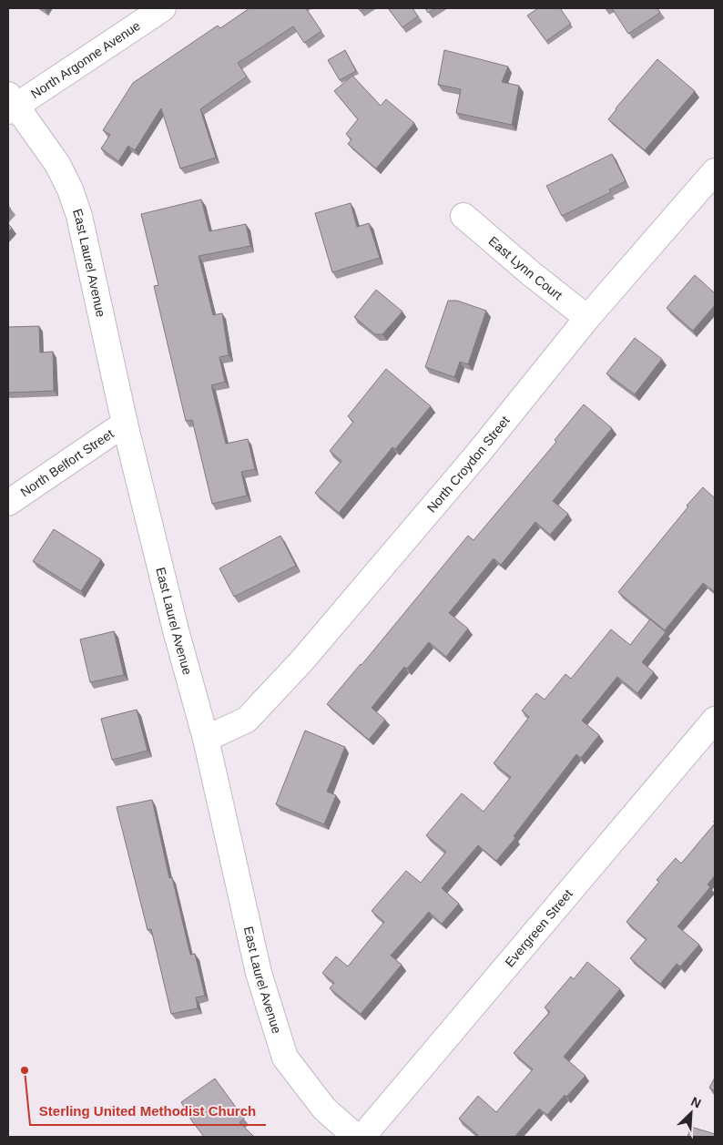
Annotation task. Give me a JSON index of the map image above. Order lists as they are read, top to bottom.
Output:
{
  "streets": {
    "street": [
      "North Argonne Avenue",
      "East Laurel Avenue",
      "East Lynn Court",
      "North Belfort Street",
      "North Croydon Street",
      "Evergreen Street"
    ]
  },
  "crossings": [
    ["North Argonne Avenue", "East Laurel Avenue"],
    ["East Laurel Avenue", "North Belfort Street"],
    ["East Laurel Avenue", "North Croydon Street"],
    ["East Lynn Court", "North Croydon Street"]
  ],
  "places": ["Sterling United Methodist Church"],
  "north": "top right"
}
